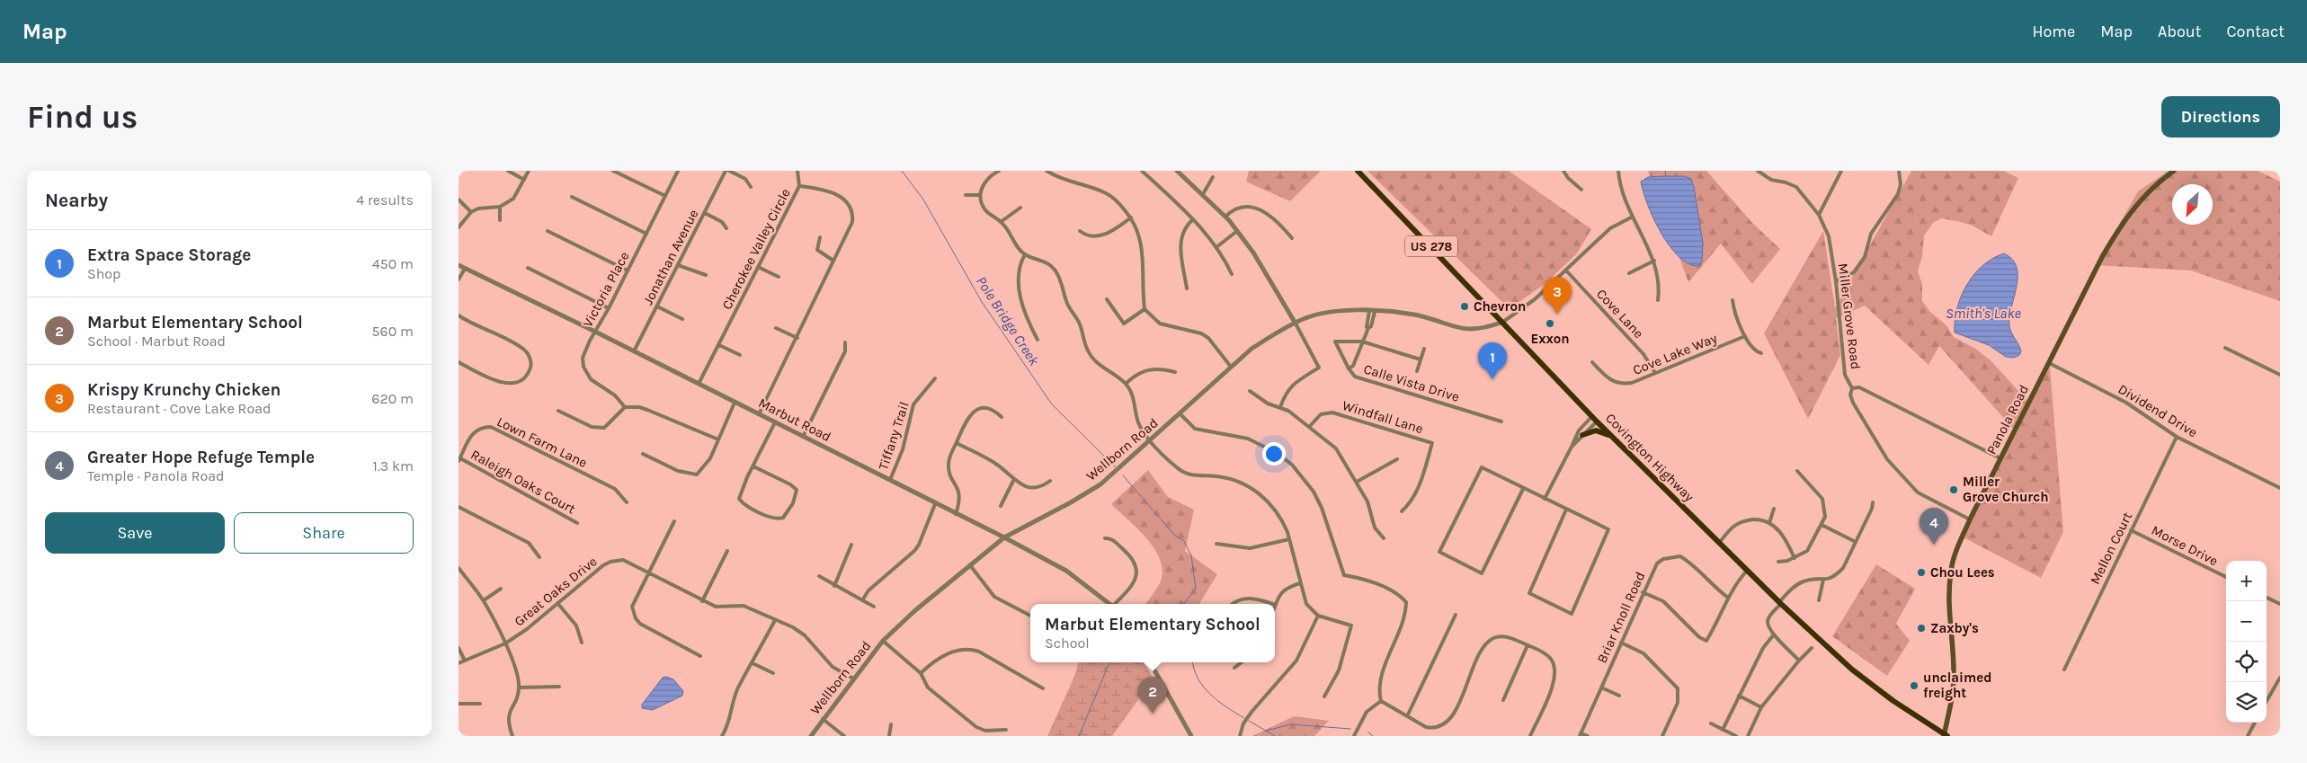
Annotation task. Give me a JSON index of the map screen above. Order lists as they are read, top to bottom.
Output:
{
  "streets": {
    "main road": ["US 278", "Panola Road", "Covington Highway"],
    "street": [
      "Cherokee Valley Circle",
      "Jonathan Avenue",
      "Victoria Place",
      "Cove Lane",
      "Miller Grove Road",
      "Cove Lake Way",
      "Calle Vista Drive",
      "Dividend Drive",
      "Windfall Lane",
      "Marbut Road",
      "Tiffany Trail",
      "Lown Farm Lane",
      "Wellborn Road",
      "Raleigh Oaks Court",
      "Morse Drive",
      "Mellon Court",
      "Great Oaks Drive",
      "Briar Knoll Road"
    ]
  },
  "crossings": [
    ["Cherokee Valley Circle", "Marbut Road"],
    ["Jonathan Avenue", "Marbut Road"],
    ["Victoria Place", "Marbut Road"],
    ["Cove Lane", "Cove Lake Way"],
    ["Miller Grove Road", "Panola Road"],
    ["Dividend Drive", "Panola Road"],
    ["Dividend Drive", "Mellon Court"],
    ["Marbut Road", "Tiffany Trail"],
    ["Marbut Road", "Wellborn Road"],
    ["Panola Road", "Covington Highway"],
    ["Lown Farm Lane", "Raleigh Oaks Court"],
    ["Wellborn Road", "Covington Highway"],
    ["Wellborn Road", "Great Oaks Drive"],
    ["Morse Drive", "Mellon Court"]
  ],
  "water": ["Smith's Lake", "Pole Bridge Creek"],
  "places": [
    "Chevron",
    "Exxon",
    "Miller Grove Church",
    "Chou Lees",
    "Zaxby's",
    "unclaimed freight"
  ],
  "north": "bottom left",
  "page": {
    "header": "Map",
    "nav": [
      "Home",
      "Map",
      "About",
      "Contact"
    ],
    "buttons": [
      "Directions",
      ["Save", "Share"]
    ],
    "title": "Find us",
    "heading": ["Nearby", "4 results"],
    "list": [
      {
        "mark": "1",
        "name": "Extra Space Storage",
        "note": "Shop",
        "value": "450 m"
      },
      {
        "mark": "2",
        "name": "Marbut Elementary School",
        "note": "School · Marbut Road",
        "value": "560 m"
      },
      {
        "mark": "3",
        "name": "Krispy Krunchy Chicken",
        "note": "Restaurant · Cove Lake Road",
        "value": "620 m"
      },
      {
        "mark": "4",
        "name": "Greater Hope Refuge Temple",
        "note": "Temple · Panola Road",
        "value": "1.3 km"
      }
    ],
    "pins": [
      "3",
      "1",
      "4",
      "2"
    ],
    "map_buttons": ["+", "−"],
    "popup": ["Marbut Elementary School", "School"]
  }
}
